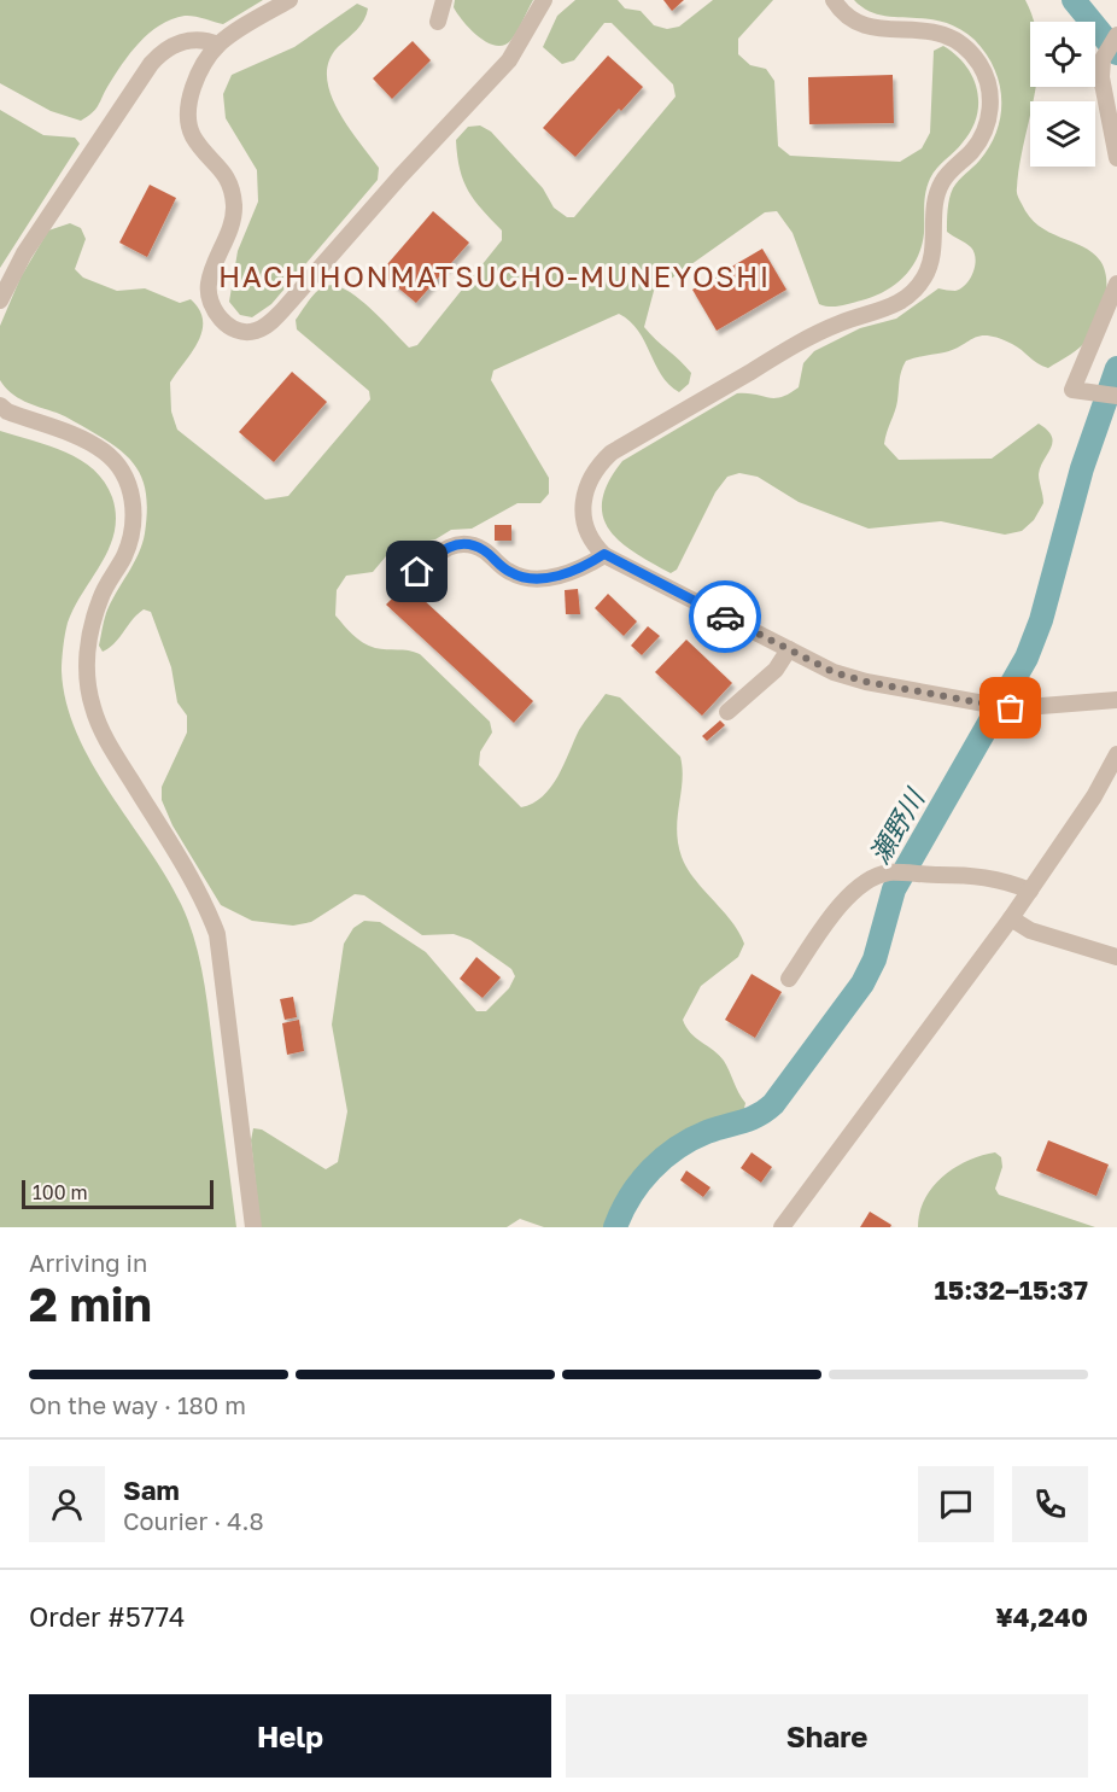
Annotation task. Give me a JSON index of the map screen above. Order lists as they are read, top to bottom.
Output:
{
  "districts": ["HACHIHONMATSUCHO-MUNEYOSHI"],
  "water": ["瀬野川"],
  "scale_bar": "100 m",
  "page": {
    "scale": "100 m",
    "heading": ["2 min", "Arriving in", "15:32–15:37"],
    "panel": [
      "Sam",
      "Courier · 4.8",
      "Order #5774",
      "¥4,240"
    ],
    "bar": "On the way · 180 m",
    "buttons": ["Help", "Share"]
  }
}
